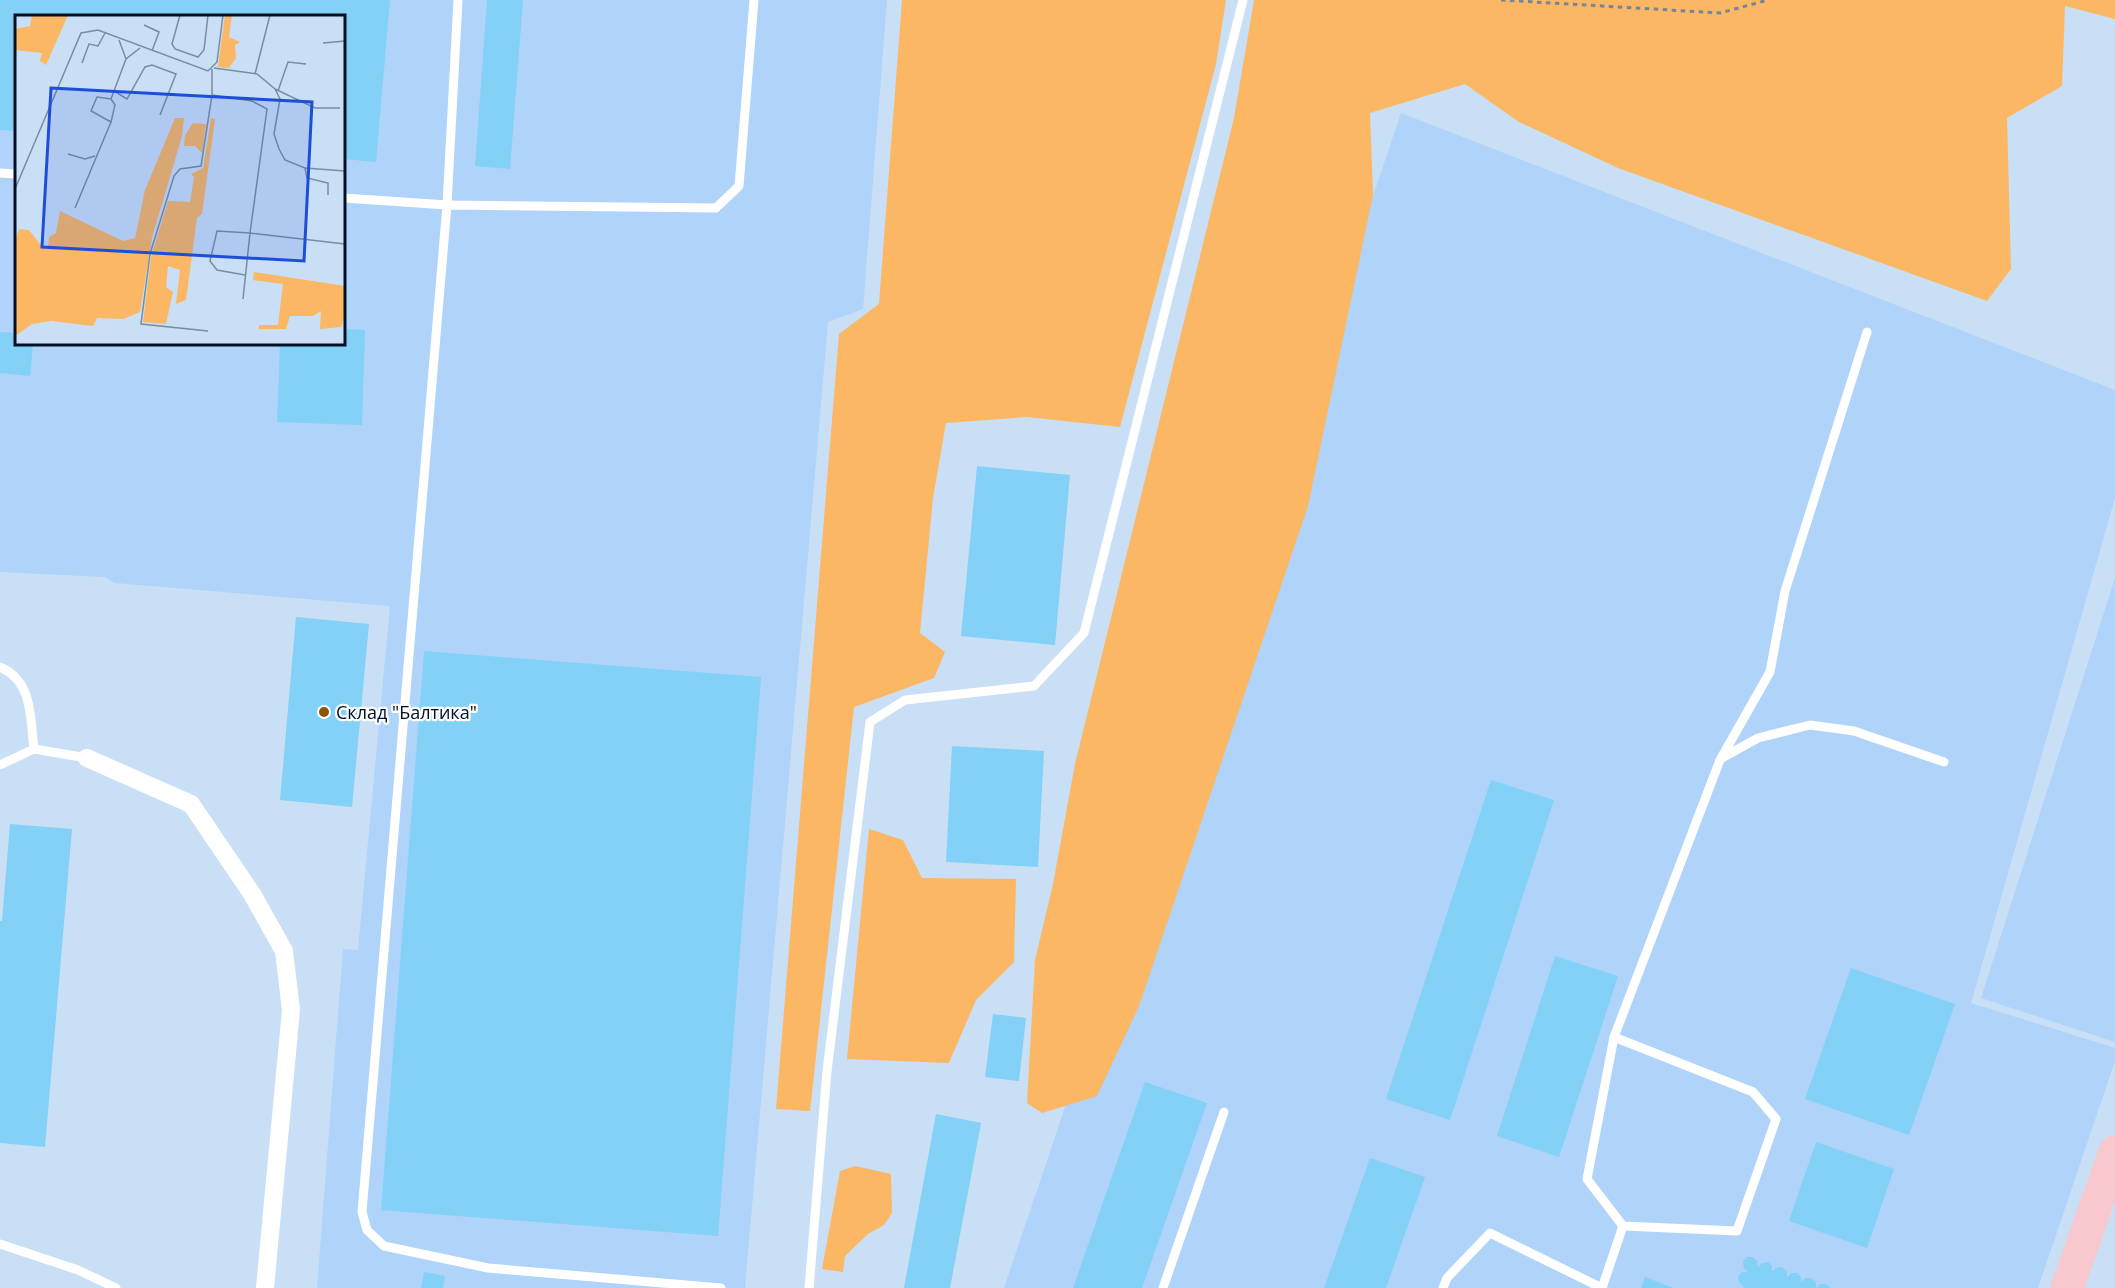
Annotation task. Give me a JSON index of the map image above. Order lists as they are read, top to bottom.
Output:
{
  "places": ["Склад \"Балтика\""]
}
